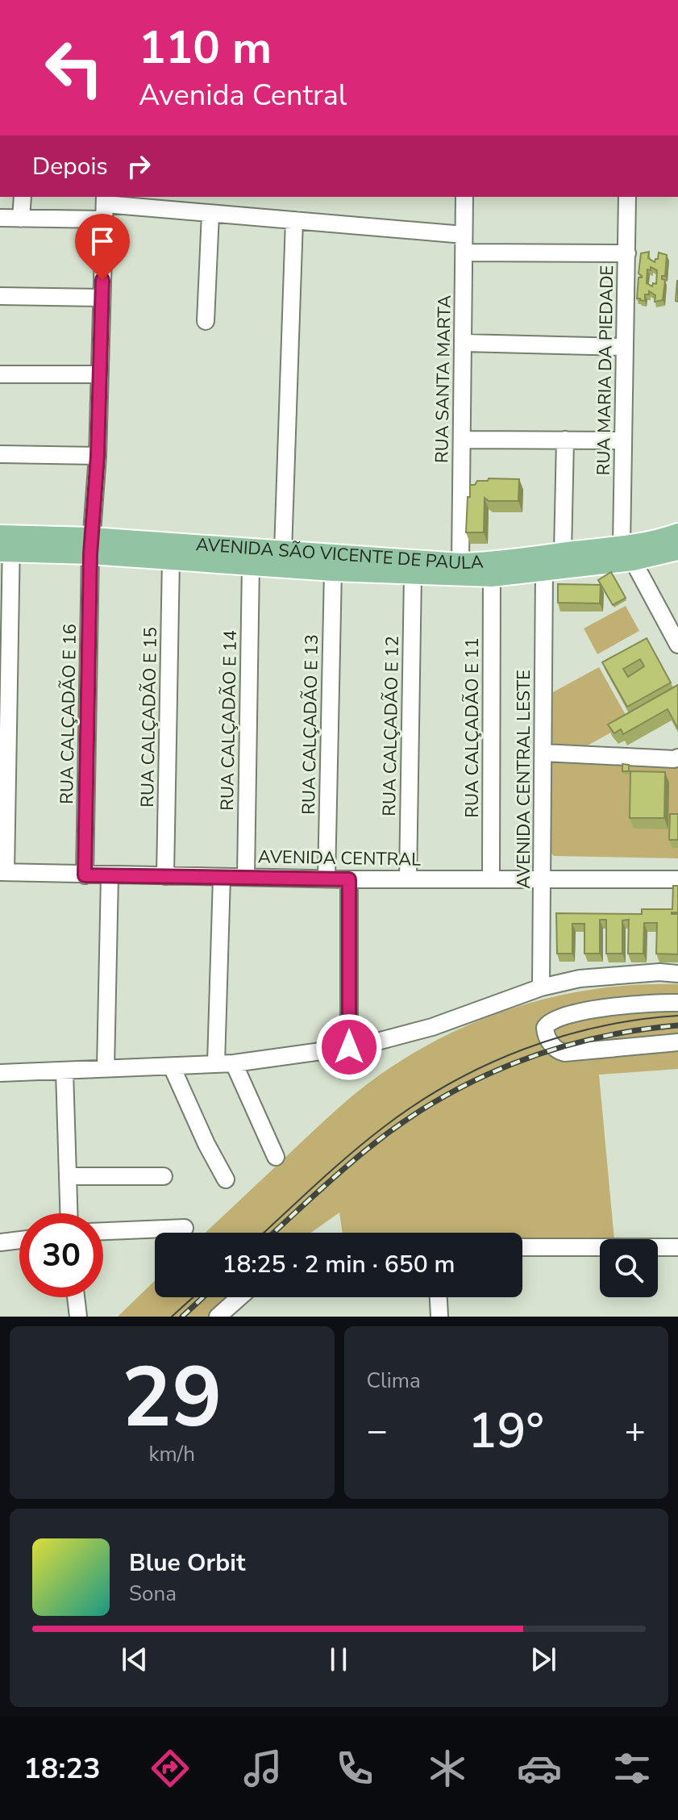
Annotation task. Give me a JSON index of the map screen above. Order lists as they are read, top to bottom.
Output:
{
  "streets": {
    "main road": ["AVENIDA SÃO VICENTE DE PAULA"],
    "street": [
      "RUA MARIA DA PIEDADE",
      "RUA SANTA MARTA",
      "RUA CALÇADÃO E 16",
      "RUA CALÇADÃO E 15",
      "RUA CALÇADÃO E 14",
      "RUA CALÇADÃO E 13",
      "RUA CALÇADÃO E 12",
      "RUA CALÇADÃO E 11",
      "AVENIDA CENTRAL LESTE",
      "AVENIDA CENTRAL"
    ]
  },
  "crossings": [
    ["RUA MARIA DA PIEDADE", "AVENIDA SÃO VICENTE DE PAULA"],
    ["RUA SANTA MARTA", "AVENIDA SÃO VICENTE DE PAULA"],
    ["AVENIDA SÃO VICENTE DE PAULA", "RUA CALÇADÃO E 16"],
    ["AVENIDA SÃO VICENTE DE PAULA", "RUA CALÇADÃO E 15"],
    ["AVENIDA SÃO VICENTE DE PAULA", "RUA CALÇADÃO E 14"],
    ["AVENIDA SÃO VICENTE DE PAULA", "RUA CALÇADÃO E 13"],
    ["AVENIDA SÃO VICENTE DE PAULA", "RUA CALÇADÃO E 12"],
    ["AVENIDA SÃO VICENTE DE PAULA", "RUA CALÇADÃO E 11"],
    ["AVENIDA SÃO VICENTE DE PAULA", "AVENIDA CENTRAL LESTE"],
    ["RUA CALÇADÃO E 16", "AVENIDA CENTRAL"],
    ["RUA CALÇADÃO E 15", "AVENIDA CENTRAL"],
    ["RUA CALÇADÃO E 14", "AVENIDA CENTRAL"],
    ["RUA CALÇADÃO E 13", "AVENIDA CENTRAL"],
    ["RUA CALÇADÃO E 12", "AVENIDA CENTRAL"],
    ["RUA CALÇADÃO E 11", "AVENIDA CENTRAL"],
    ["AVENIDA CENTRAL LESTE", "AVENIDA CENTRAL"]
  ],
  "page": {
    "turn": ["110 m", "Avenida Central"],
    "then": "Depois",
    "limit": "30",
    "trip": "18:25 · 2 min · 650 m",
    "tile": [
      ["29", "km/h"],
      "Clima"
    ],
    "heat": ["−", "19°", "+"],
    "song": ["Blue Orbit", "Sona"],
    "tabs": "18:23"
  }
}
